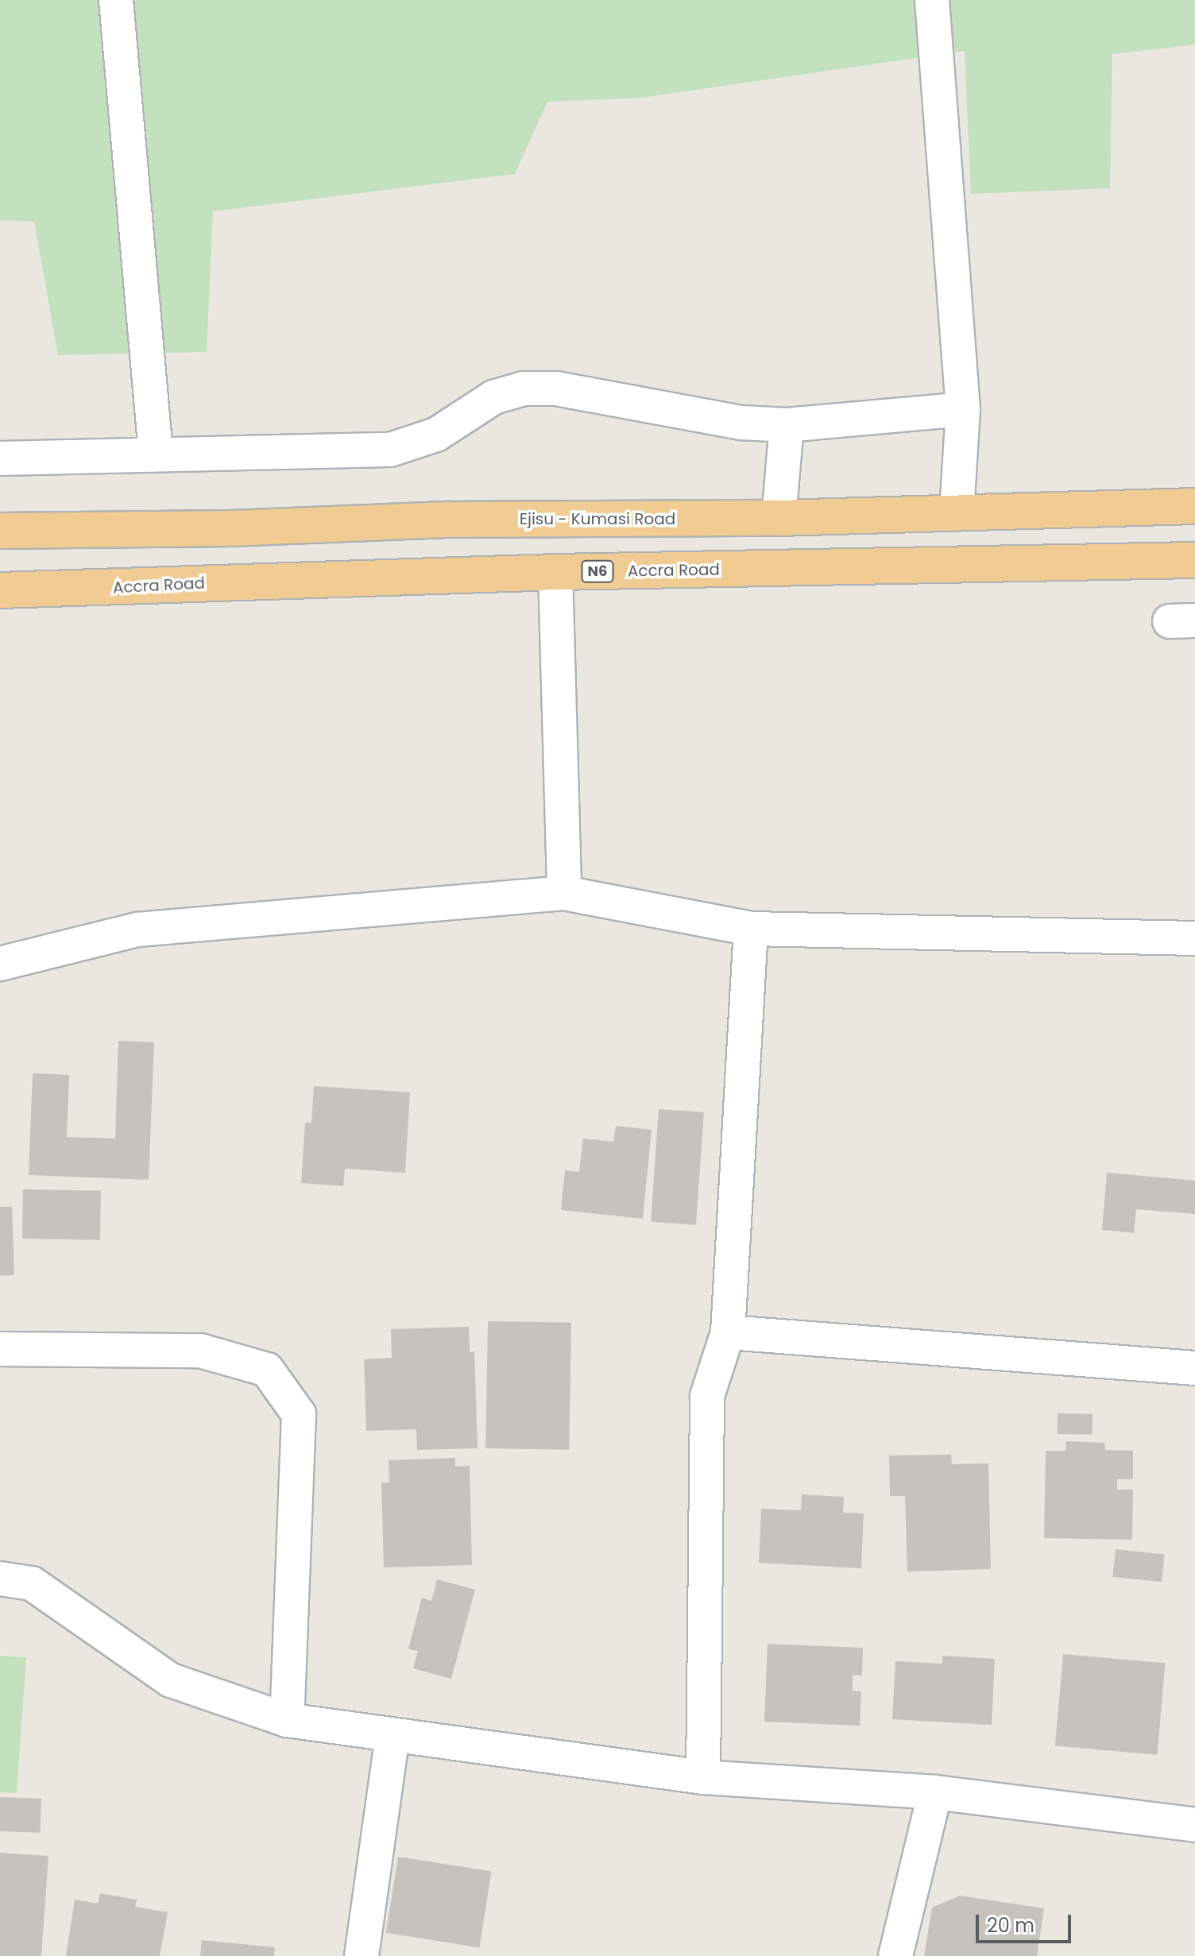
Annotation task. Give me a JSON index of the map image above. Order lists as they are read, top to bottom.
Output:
{
  "streets": {
    "highway": ["Ejisu - Kumasi Road", "Accra Road", "N6"]
  },
  "scale_bar": "20 m"
}
